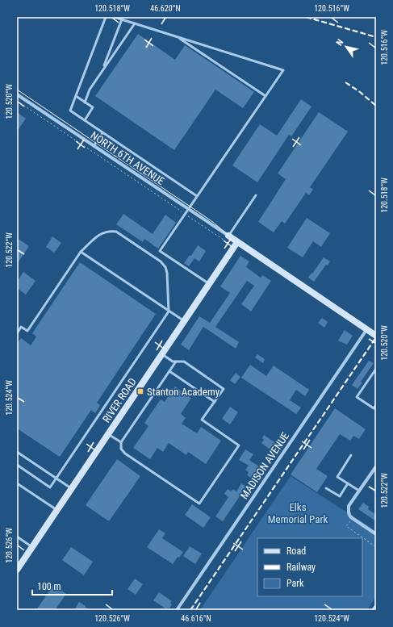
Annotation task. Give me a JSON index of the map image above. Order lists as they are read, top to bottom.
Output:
{
  "streets": {
    "street": ["NORTH 6TH AVENUE", "RIVER ROAD", "MADISON AVENUE"]
  },
  "parks": ["Elks Memorial Park"],
  "places": {
    "transit": ["Stanton Academy"]
  },
  "legend": ["Road", "Railway", "Park"],
  "scale_bar": "100 m",
  "north": "top left",
  "coordinates": [
    "120.518°W",
    "46.620°N",
    "120.516°W",
    "120.520°W",
    "120.522°W",
    "120.524°W",
    "120.526°W",
    "46.616°N"
  ]
}
